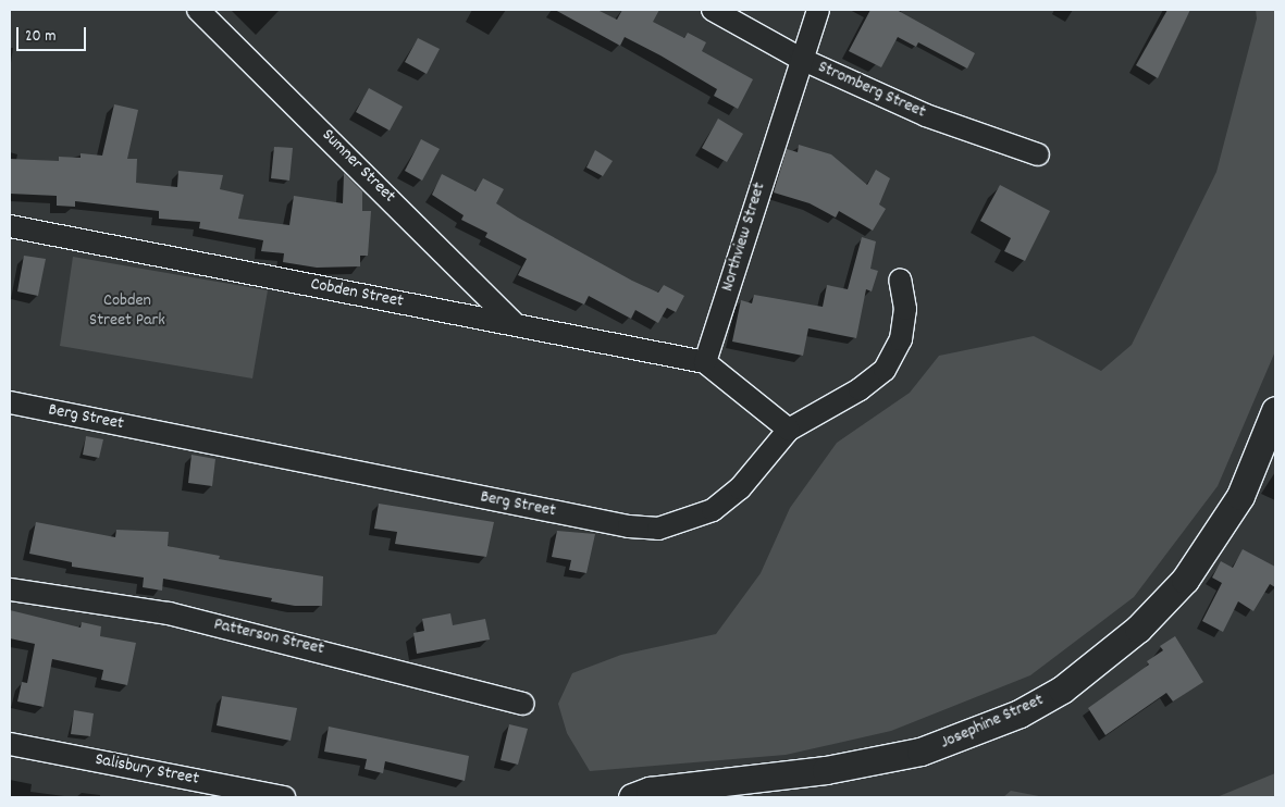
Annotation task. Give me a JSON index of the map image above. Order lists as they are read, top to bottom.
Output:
{
  "streets": {
    "street": [
      "Stromberg Street",
      "Sumner Street",
      "Northview Street",
      "Cobden Street",
      "Berg Street",
      "Patterson Street",
      "Josephine Street",
      "Salisbury Street"
    ]
  },
  "crossings": [
    ["Stromberg Street", "Northview Street"],
    ["Sumner Street", "Cobden Street"],
    ["Northview Street", "Cobden Street"]
  ],
  "parks": ["Cobden Street Park"],
  "scale_bar": "20 m"
}
